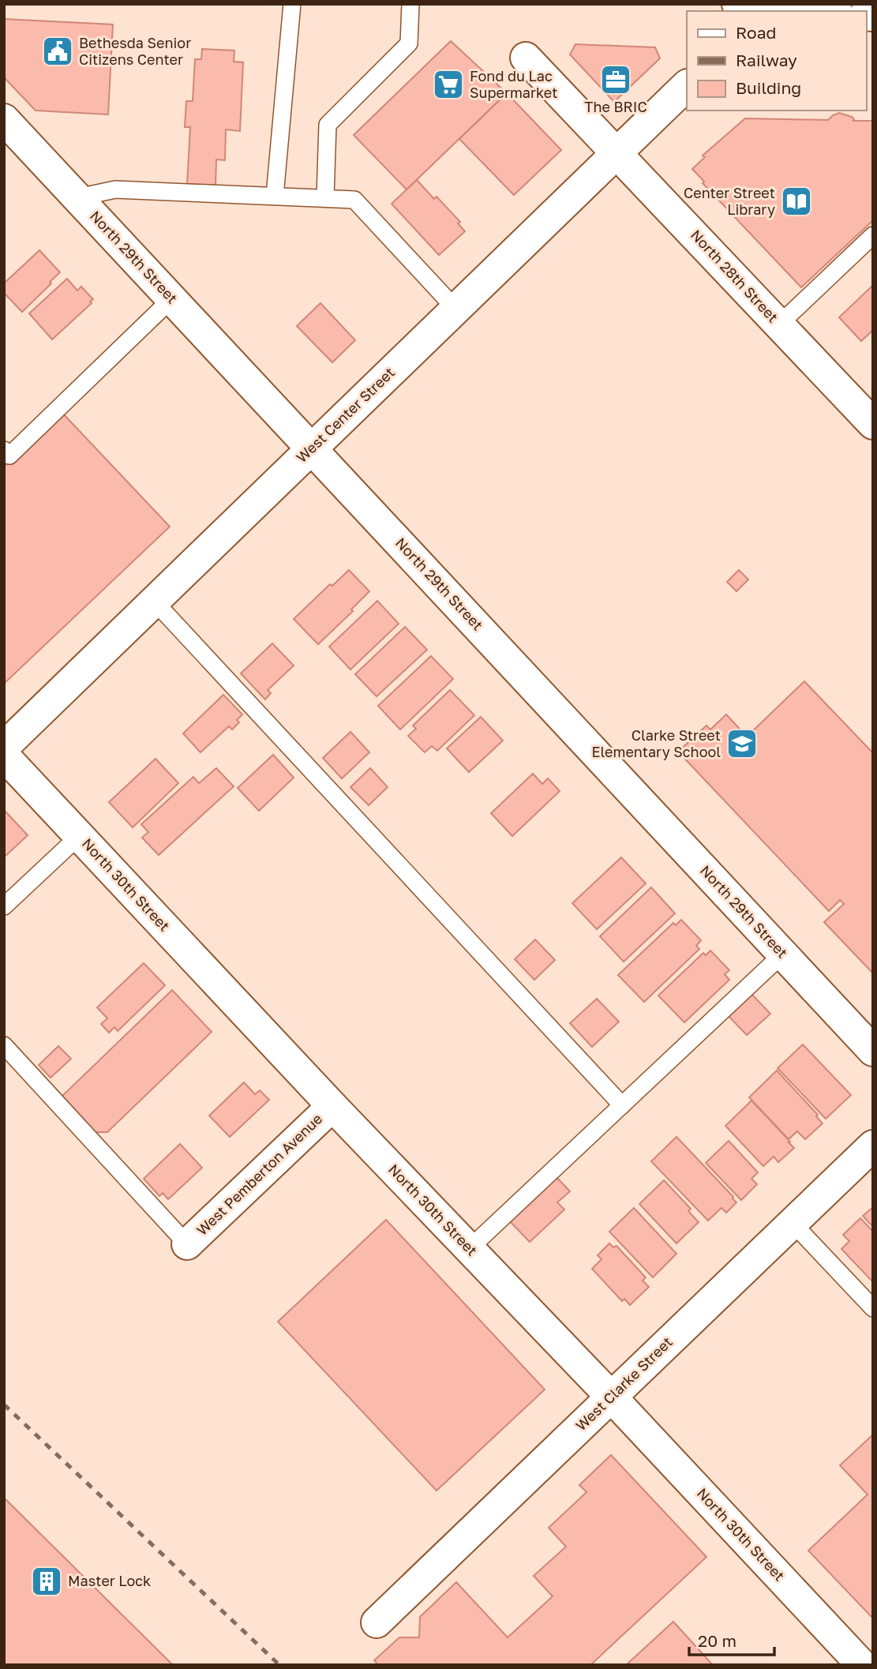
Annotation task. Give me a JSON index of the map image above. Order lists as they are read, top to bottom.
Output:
{
  "streets": {
    "street": [
      "North 29th Street",
      "North 28th Street",
      "West Center Street",
      "North 30th Street",
      "West Pemberton Avenue",
      "West Clarke Street"
    ]
  },
  "crossings": [
    ["North 29th Street", "West Center Street"],
    ["North 28th Street", "West Center Street"],
    ["North 30th Street", "West Pemberton Avenue"],
    ["North 30th Street", "West Clarke Street"]
  ],
  "places": {
    "public building": ["Bethesda Senior Citizens Center"],
    "office": ["The BRIC"],
    "supermarket": ["Fond du Lac Supermarket"],
    "library": ["Center Street Library"],
    "school or university": ["Clarke Street Elementary School"],
    "building": ["Master Lock"]
  },
  "legend": ["Road", "Railway", "Building"],
  "scale_bar": "20 m"
}
